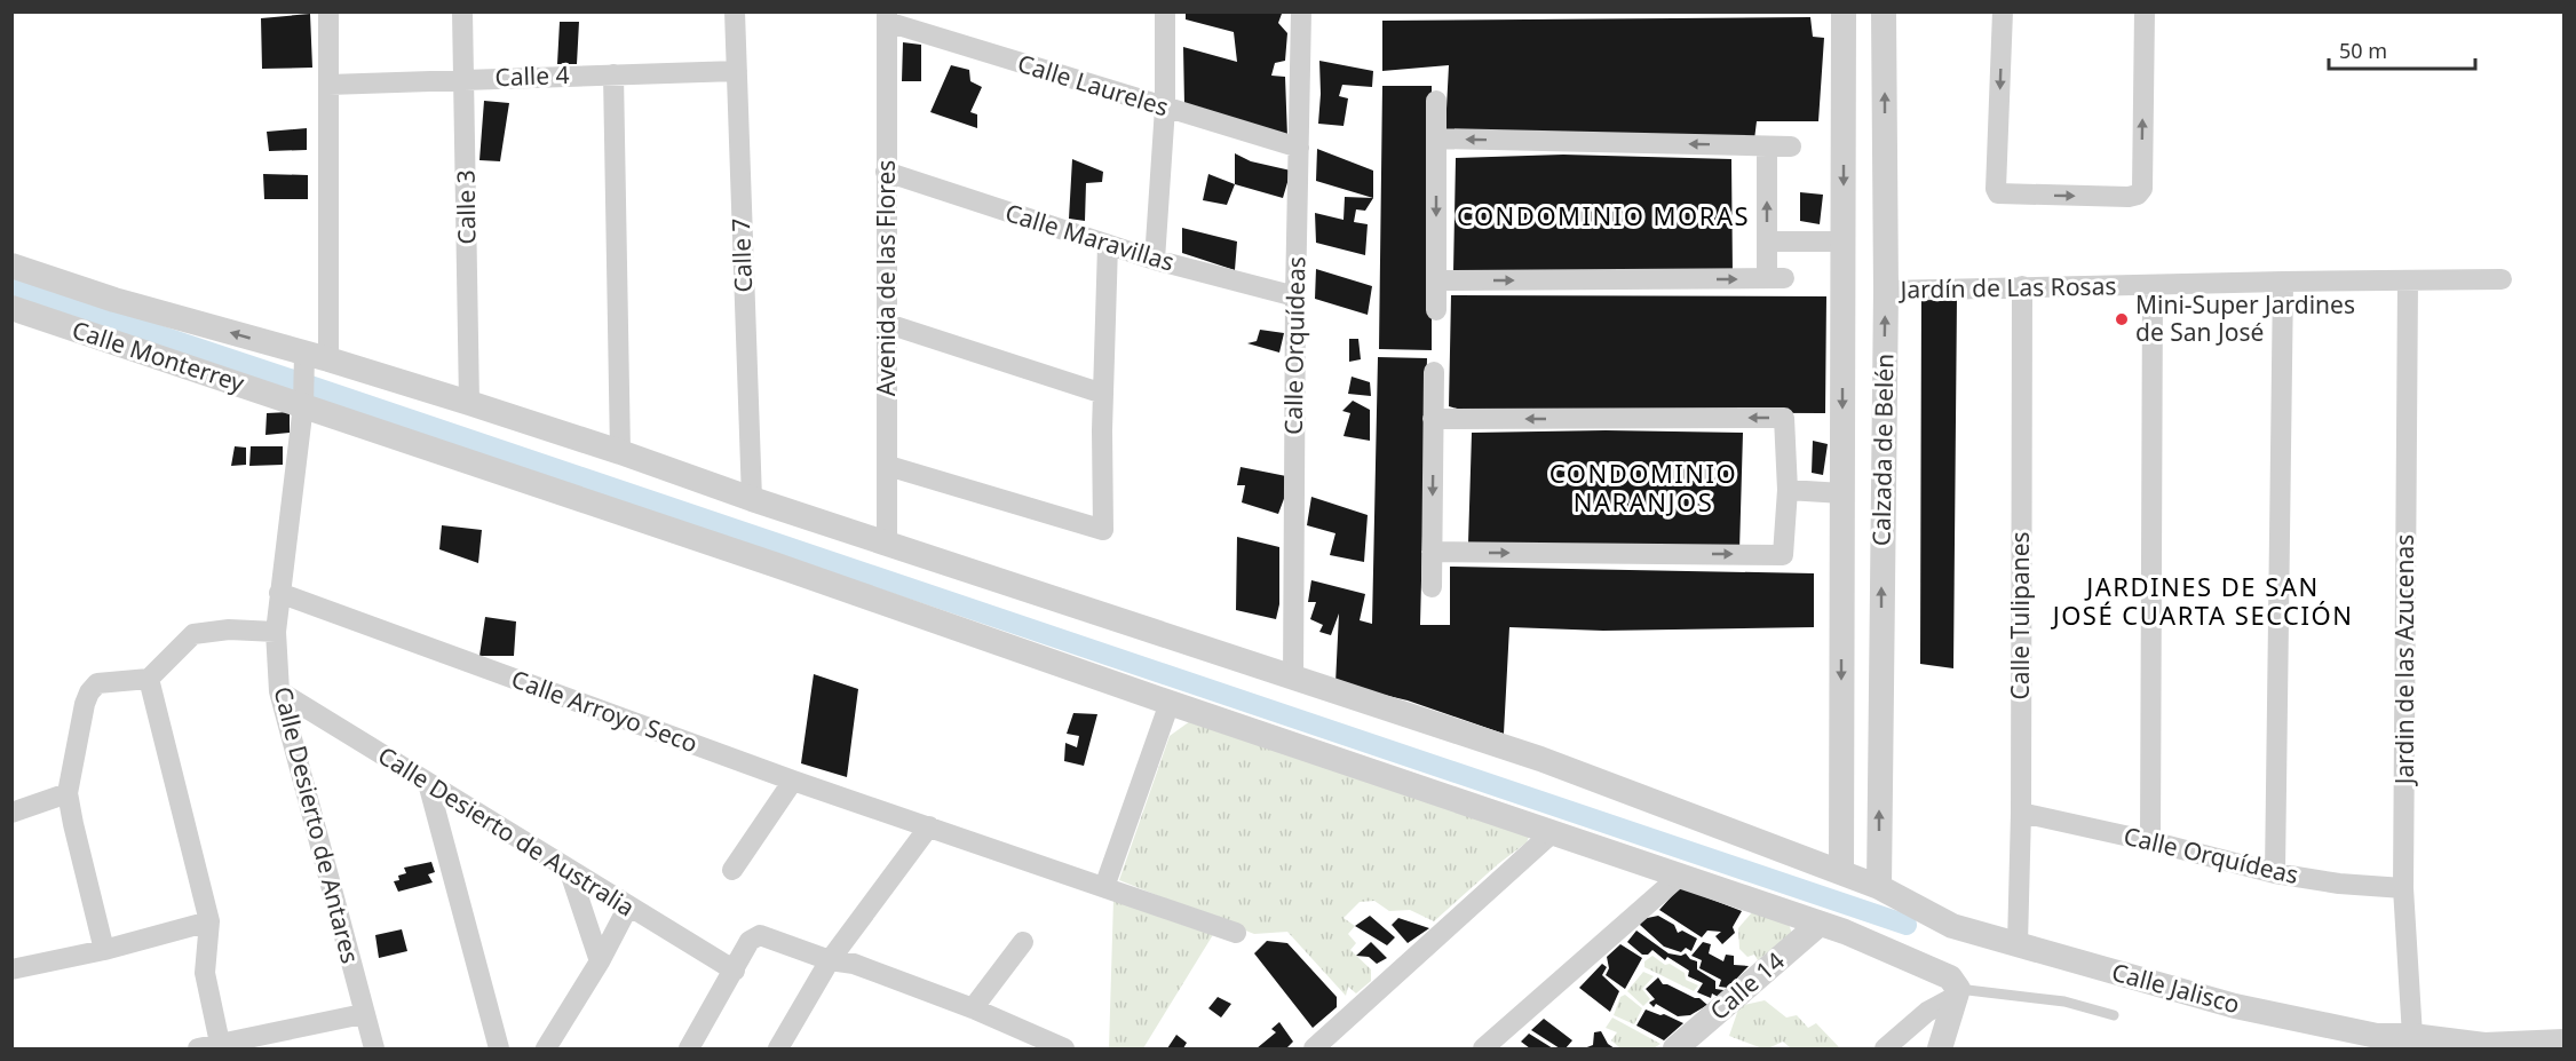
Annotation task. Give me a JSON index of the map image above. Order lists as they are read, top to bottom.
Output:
{
  "streets": {
    "street": [
      "Calle 4",
      "Calle Laureles",
      "Calle 3",
      "Calle Maravillas",
      "Calle 7",
      "Avenida de las Flores",
      "Jardín de Las Rosas",
      "Calle Orquídeas",
      "Calle Monterrey",
      "Calzada de Belén",
      "Calle Tulipanes",
      "Jardin de las Azucenas",
      "Calle Arroyo Seco",
      "Calle Desierto de Antares",
      "Calle Desierto de Australia",
      "Calle 14",
      "Calle Jalisco"
    ]
  },
  "crossings": [
    ["Calle 4", "Calle 3"],
    ["Calle 4", "Calle 7"],
    ["Calle 4", "Calle Desierto de Antares"],
    ["Calle Laureles", "Avenida de las Flores"],
    ["Calle Laureles", "Calle Orquídeas"],
    ["Calle 3", "Calle Monterrey"],
    ["Calle Maravillas", "Avenida de las Flores"],
    ["Calle Maravillas", "Calle Orquídeas"],
    ["Calle 7", "Calle Monterrey"],
    ["Avenida de las Flores", "Calle Monterrey"],
    ["Jardín de Las Rosas", "Calzada de Belén"],
    ["Jardín de Las Rosas", "Calle Tulipanes"],
    ["Jardín de Las Rosas", "Jardin de las Azucenas"],
    ["Calle Orquídeas", "Calle Monterrey"],
    ["Calle Orquídeas", "Calle Tulipanes"],
    ["Calle Orquídeas", "Jardin de las Azucenas"],
    ["Calle Orquídeas", "Calle Jalisco"],
    ["Calle Monterrey", "Calle Desierto de Antares"],
    ["Calle Monterrey", "Calle 14"],
    ["Calle Monterrey", "Calle Jalisco"],
    ["Calzada de Belén", "Calle Jalisco"],
    ["Calle Tulipanes", "Calle Jalisco"],
    ["Jardin de las Azucenas", "Calle Jalisco"],
    ["Calle Arroyo Seco", "Calle Desierto de Antares"],
    ["Calle Desierto de Antares", "Calle Desierto de Australia"]
  ],
  "districts": ["CONDOMINIO MORAS", "CONDOMINIO NARANJOS", "JARDINES DE SAN JOSÉ CUARTA SECCIÓN"],
  "places": ["Mini-Super Jardines de San José"],
  "scale_bar": "50 m"
}
